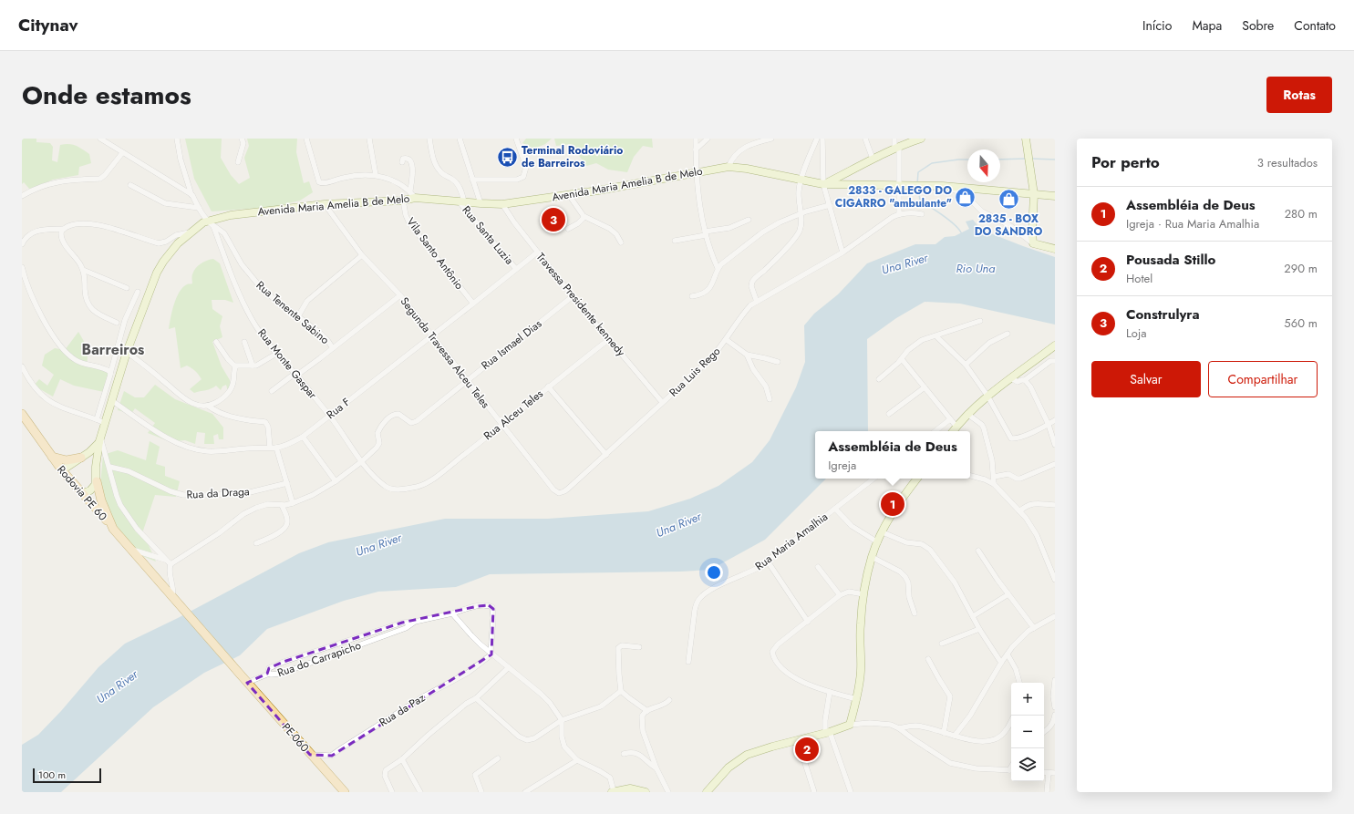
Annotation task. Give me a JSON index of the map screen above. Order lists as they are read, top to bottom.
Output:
{
  "streets": {
    "main road": ["Rodovia PE 60", "PE-060"],
    "street": [
      "Avenida Maria Amelia B de Melo",
      "Rua Santa Luzia",
      "Vila Santo Antônio",
      "Travessa Presidente kennedy",
      "Rua Tenente Sabino",
      "Rua Ismael Dias",
      "Segunda Travessa Alceu Teles",
      "Rua Monte Gaspar",
      "Rua Luis Rego",
      "Rua F",
      "Rua Alceu Teles",
      "Rua da Draga",
      "Rua Maria Amalhia",
      "Rua do Carrapicho",
      "Rua da Paz"
    ]
  },
  "crossings": [
    ["Avenida Maria Amelia B de Melo", "Rua Santa Luzia"],
    ["Avenida Maria Amelia B de Melo", "Vila Santo Antônio"],
    ["Avenida Maria Amelia B de Melo", "Travessa Presidente kennedy"],
    ["Avenida Maria Amelia B de Melo", "Segunda Travessa Alceu Teles"],
    ["Avenida Maria Amelia B de Melo", "Rua Monte Gaspar"],
    ["Avenida Maria Amelia B de Melo", "Rua F"],
    ["Rua Santa Luzia", "Rua F"],
    ["Vila Santo Antônio", "Rua F"],
    ["Travessa Presidente kennedy", "Rua Ismael Dias"],
    ["Travessa Presidente kennedy", "Rua Luis Rego"],
    ["Travessa Presidente kennedy", "Rua F"],
    ["Travessa Presidente kennedy", "Rua Alceu Teles"],
    ["Rua Tenente Sabino", "Segunda Travessa Alceu Teles"],
    ["Rua Tenente Sabino", "Rua Monte Gaspar"],
    ["Rua Ismael Dias", "Segunda Travessa Alceu Teles"],
    ["Rua Ismael Dias", "Rua Monte Gaspar"],
    ["Rua Ismael Dias", "Rua Alceu Teles"],
    ["Segunda Travessa Alceu Teles", "Rua Luis Rego"],
    ["Segunda Travessa Alceu Teles", "Rua F"],
    ["Segunda Travessa Alceu Teles", "Rua Alceu Teles"],
    ["Rua Monte Gaspar", "Rua F"],
    ["Rua Monte Gaspar", "Rua Alceu Teles"],
    ["Rodovia PE 60", "PE-060"],
    ["Rua da Paz", "PE-060"]
  ],
  "districts": ["Barreiros"],
  "water": ["Una River", "Rio Una"],
  "places": {
    "bus stop": ["Terminal Rodoviário de Barreiros"],
    "shop": ["2833 - GALEGO DO CIGARRO \"ambulante\"", "2835 - BOX DO SANDRO"]
  },
  "scale_bar": "100 m",
  "north": "bottom",
  "page": {
    "header": "Citynav",
    "nav": [
      "Início",
      "Mapa",
      "Sobre",
      "Contato"
    ],
    "title": "Onde estamos",
    "buttons": [
      "Rotas",
      ["Salvar", "Compartilhar"]
    ],
    "heading": ["Por perto", "3 resultados"],
    "list": [
      {
        "mark": "1",
        "name": "Assembléia de Deus",
        "note": "Igreja · Rua Maria Amalhia",
        "value": "280 m"
      },
      {
        "mark": "2",
        "name": "Pousada Stillo",
        "note": "Hotel",
        "value": "290 m"
      },
      {
        "mark": "3",
        "name": "Construlyra",
        "note": "Loja",
        "value": "560 m"
      }
    ],
    "pins": ["3", "1", "2"],
    "popup": ["Assembléia de Deus", "Igreja"],
    "map_buttons": ["+", "−"],
    "scale": "100 m"
  }
}
